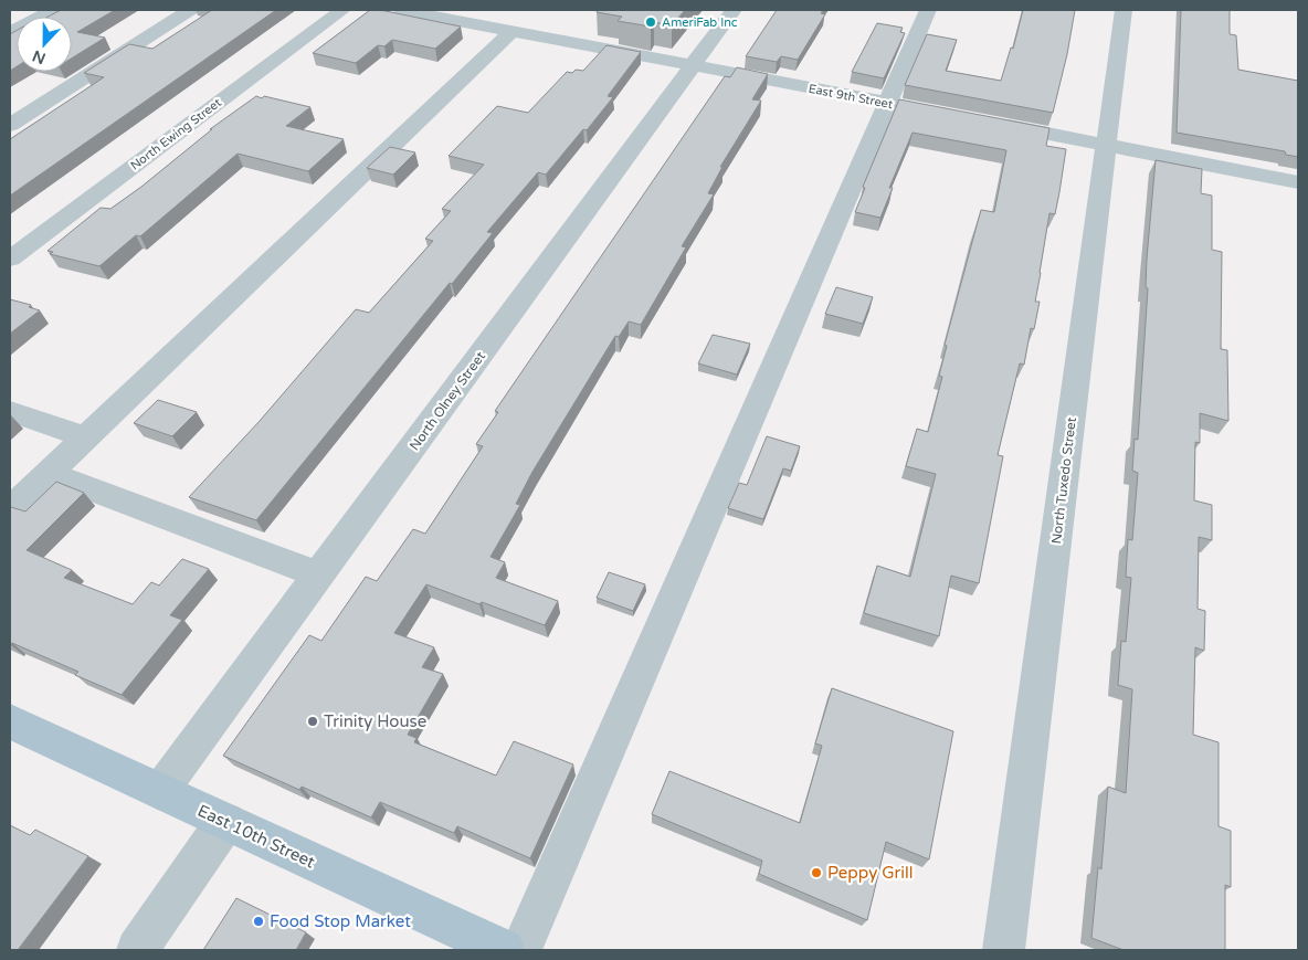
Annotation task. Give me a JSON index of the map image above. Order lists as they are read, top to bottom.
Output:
{
  "streets": {
    "main road": ["East 10th Street"],
    "street": [
      "East 9th Street",
      "North Ewing Street",
      "North Olney Street",
      "North Tuxedo Street"
    ]
  },
  "crossings": [
    ["East 9th Street", "North Olney Street"],
    ["North Olney Street", "East 10th Street"]
  ],
  "places": [
    "AmeriFab Inc",
    "Trinity House",
    "Peppy Grill",
    "Food Stop Market"
  ],
  "north": "bottom"
}
